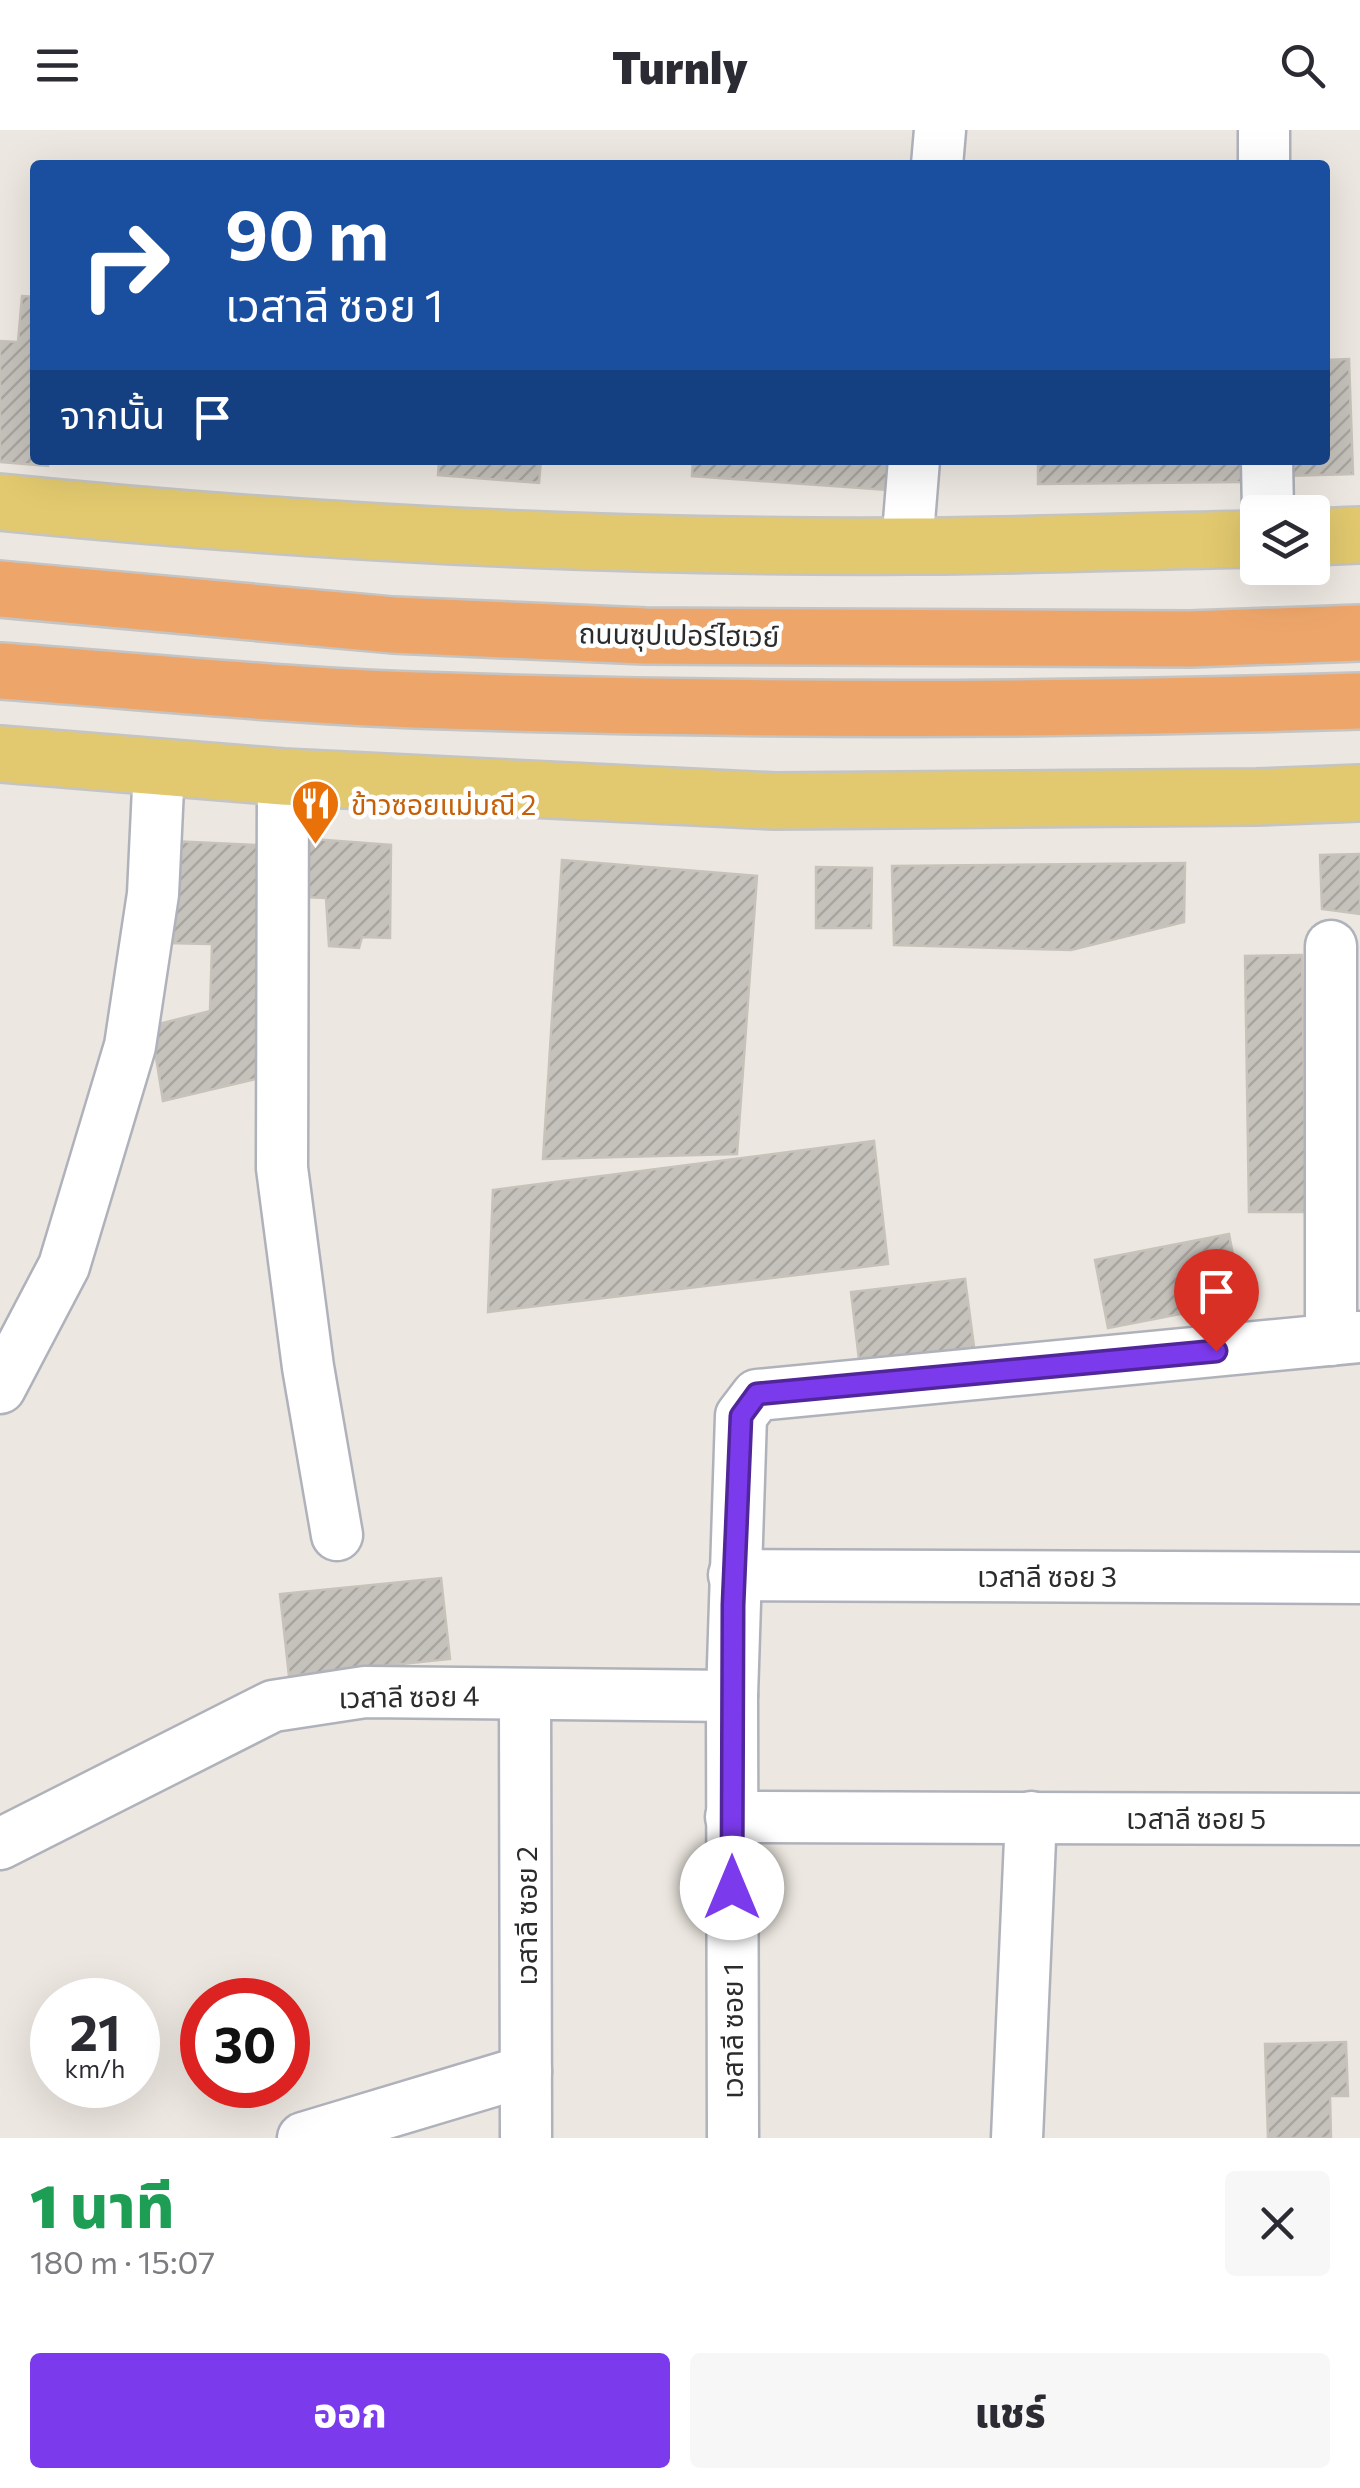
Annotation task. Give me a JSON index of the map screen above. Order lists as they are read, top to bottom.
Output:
{
  "streets": {
    "highway": ["ถนนซุปเปอร์ไฮเวย์"],
    "street": [
      "เวสาลี ซอย 3",
      "เวสาลี ซอย 4",
      "เวสาลี ซอย 5",
      "เวสาลี ซอย 2",
      "เวสาลี ซอย 1"
    ]
  },
  "crossings": [
    ["เวสาลี ซอย 3", "เวสาลี ซอย 1"],
    ["เวสาลี ซอย 4", "เวสาลี ซอย 2"],
    ["เวสาลี ซอย 4", "เวสาลี ซอย 1"],
    ["เวสาลี ซอย 5", "เวสาลี ซอย 1"]
  ],
  "places": {
    "restaurant": ["ข้าวซอยแม่มณี 2"]
  },
  "page": {
    "header": "Turnly",
    "turn": ["90 m", "เวสาลี ซอย 1"],
    "then": "จากนั้น",
    "speed": "21 km/h",
    "limit": "30",
    "heading": ["1 นาที", "180 m · 15:07"],
    "buttons": ["ออก", "แชร์"]
  }
}
